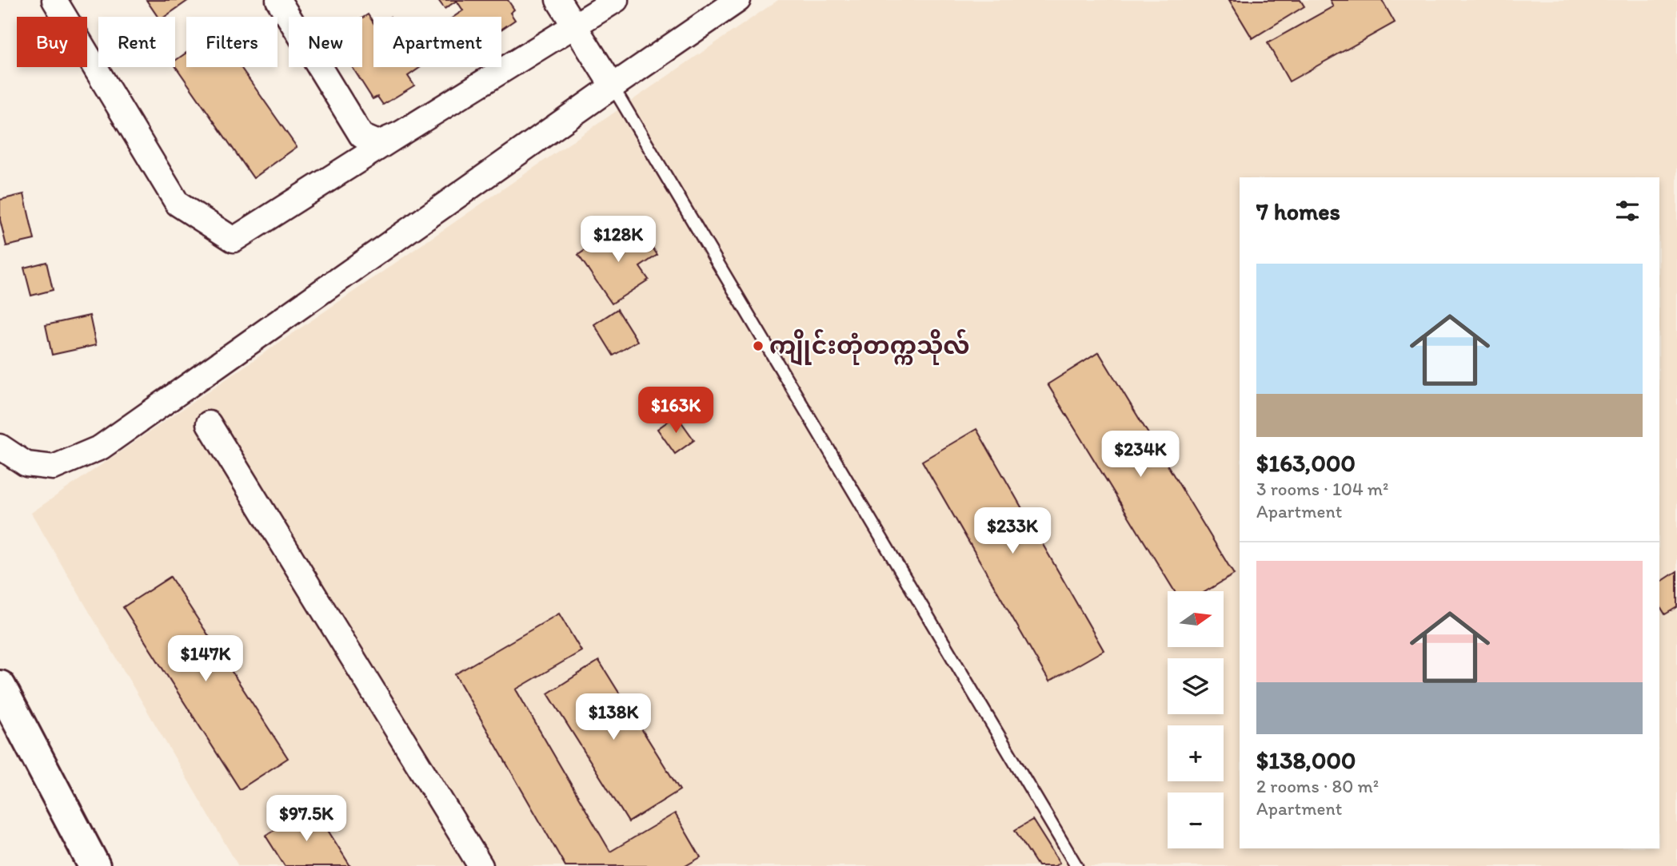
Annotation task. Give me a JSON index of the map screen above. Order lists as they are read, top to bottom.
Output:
{
  "places": ["ကျိုင်းတုံတက္ကသိုလ်"],
  "north": "right",
  "page": {
    "chip": [
      "Buy",
      "Rent",
      "Filters",
      "New",
      "Apartment"
    ],
    "heading": "7 homes",
    "price": [
      "$128K",
      "$163K",
      "$234K",
      "$233K",
      "$147K",
      "$138K",
      "$97.5K"
    ],
    "list": [
      {
        "name": "$163,000",
        "note": "3 rooms · 104 m² · Apartment"
      },
      {
        "name": "$138,000",
        "note": "2 rooms · 80 m² · Apartment"
      }
    ],
    "map_buttons": ["+", "−"]
  }
}
